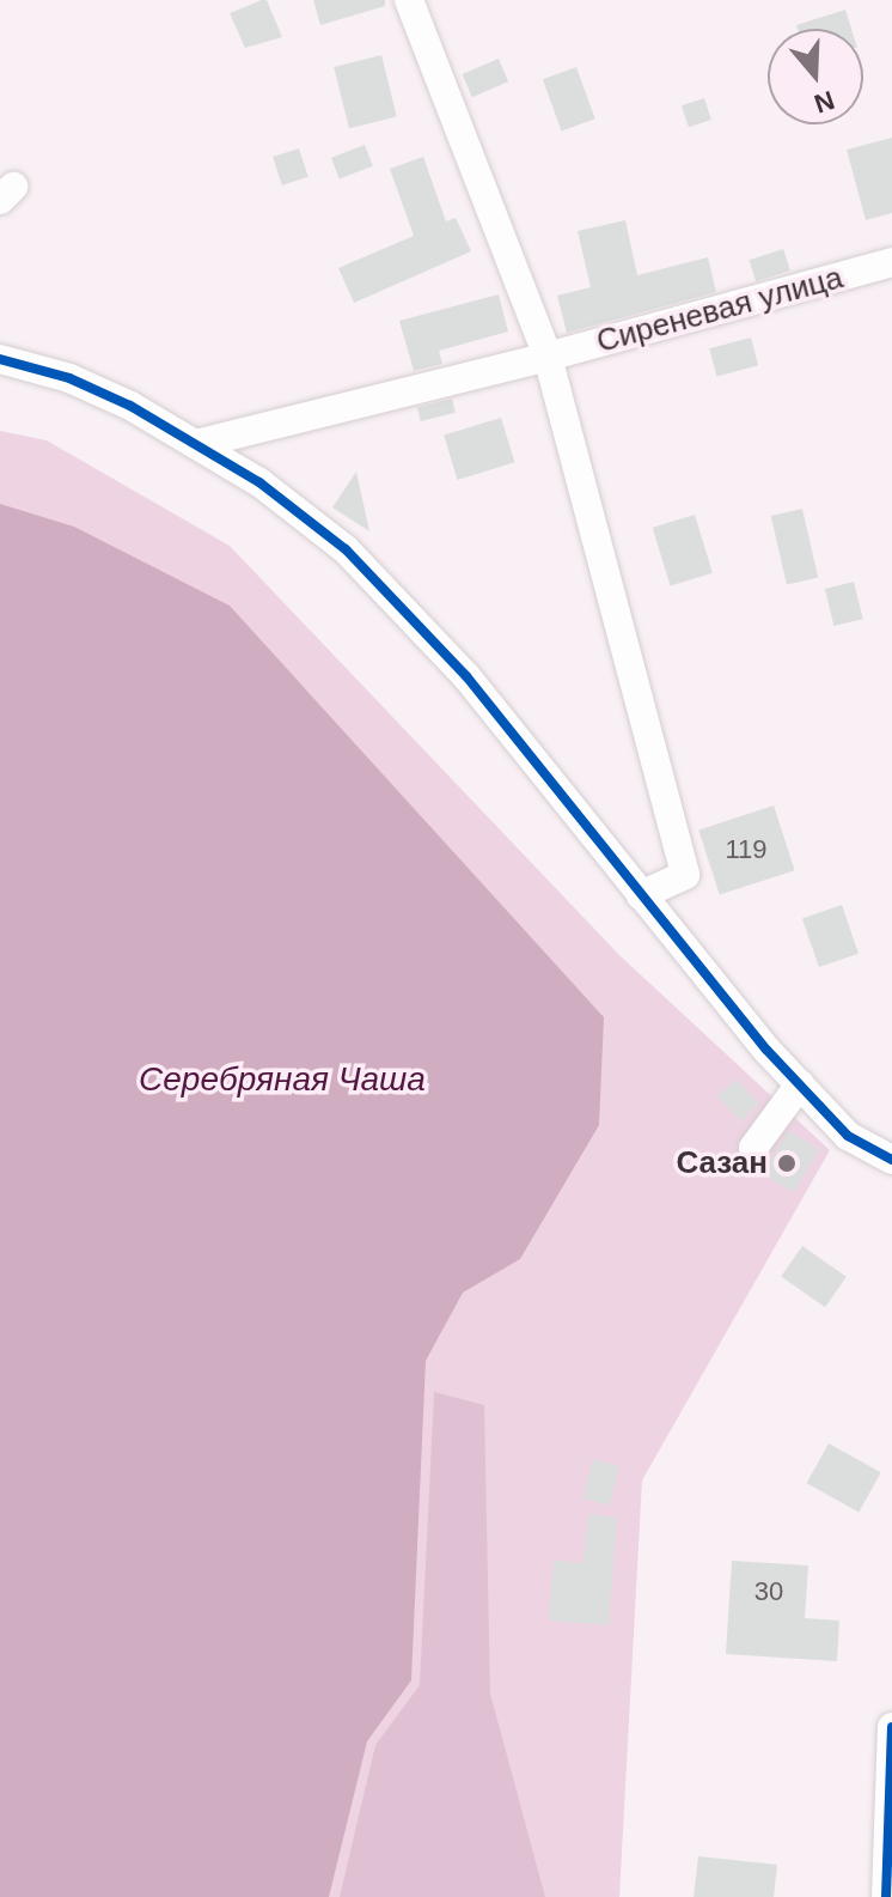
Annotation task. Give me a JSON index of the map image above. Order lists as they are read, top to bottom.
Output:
{
  "streets": {
    "street": ["Сиреневая улица"]
  },
  "water": ["Серебряная Чаша"],
  "places": ["Сазан"],
  "house_numbers": ["119", "30"],
  "north": "bottom"
}
